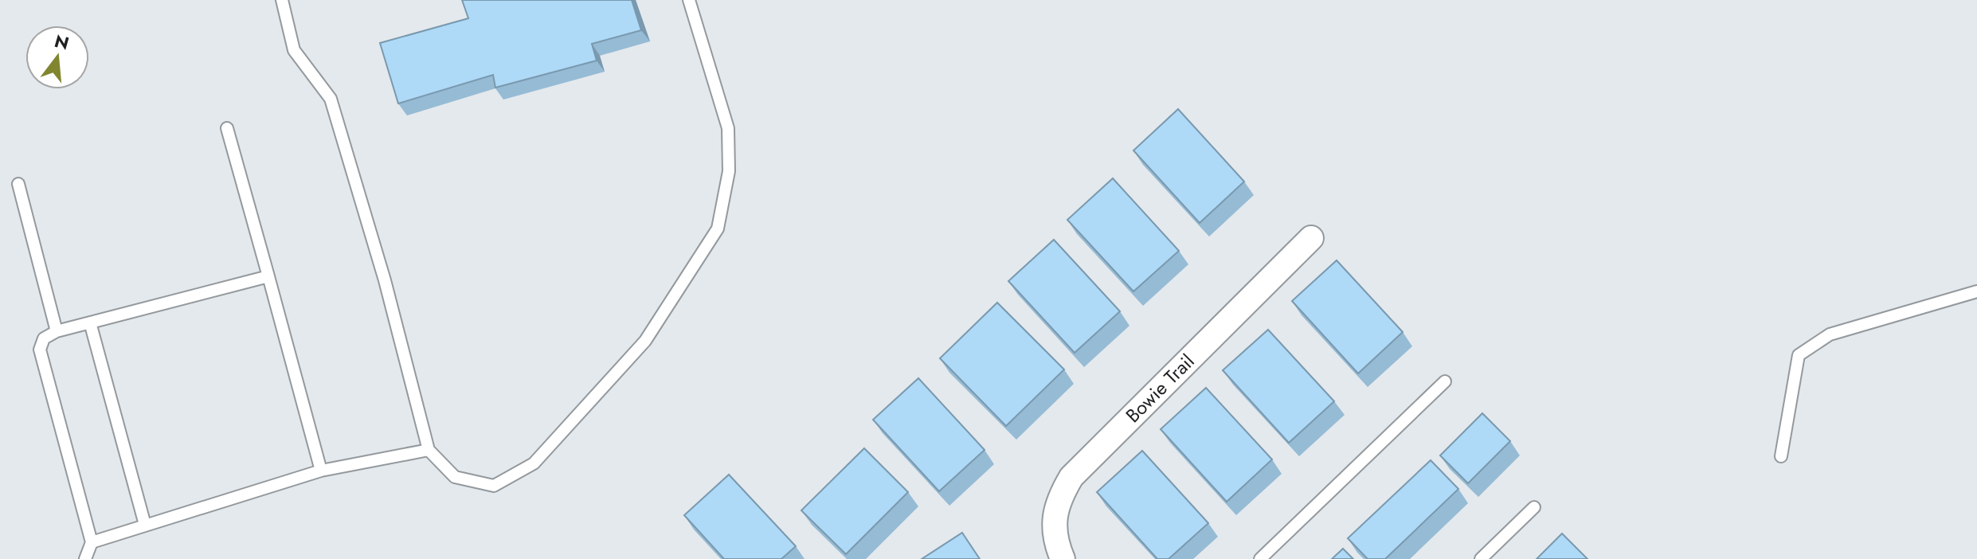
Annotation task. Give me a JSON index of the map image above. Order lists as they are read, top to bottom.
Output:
{
  "streets": {
    "street": ["Bowie Trail"]
  },
  "north": "top"
}
